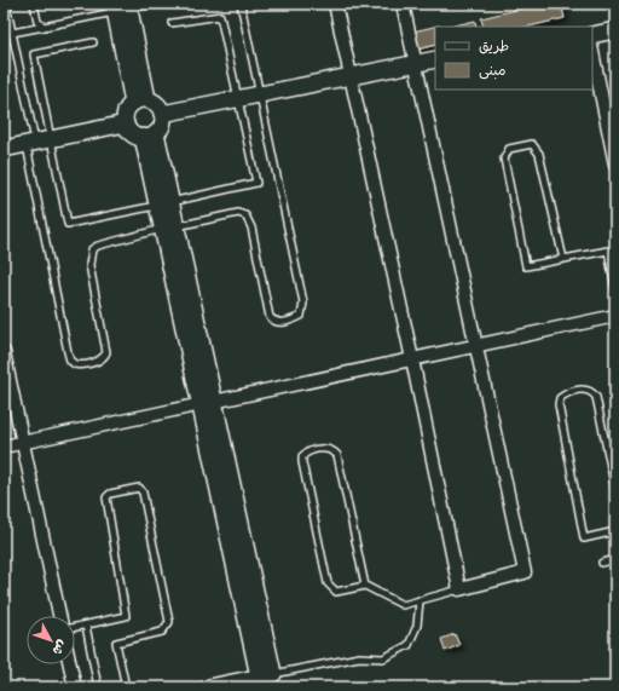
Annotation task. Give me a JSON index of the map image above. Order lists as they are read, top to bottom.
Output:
{
  "legend": ["طريق", "مبنى"],
  "north": "bottom right"
}
